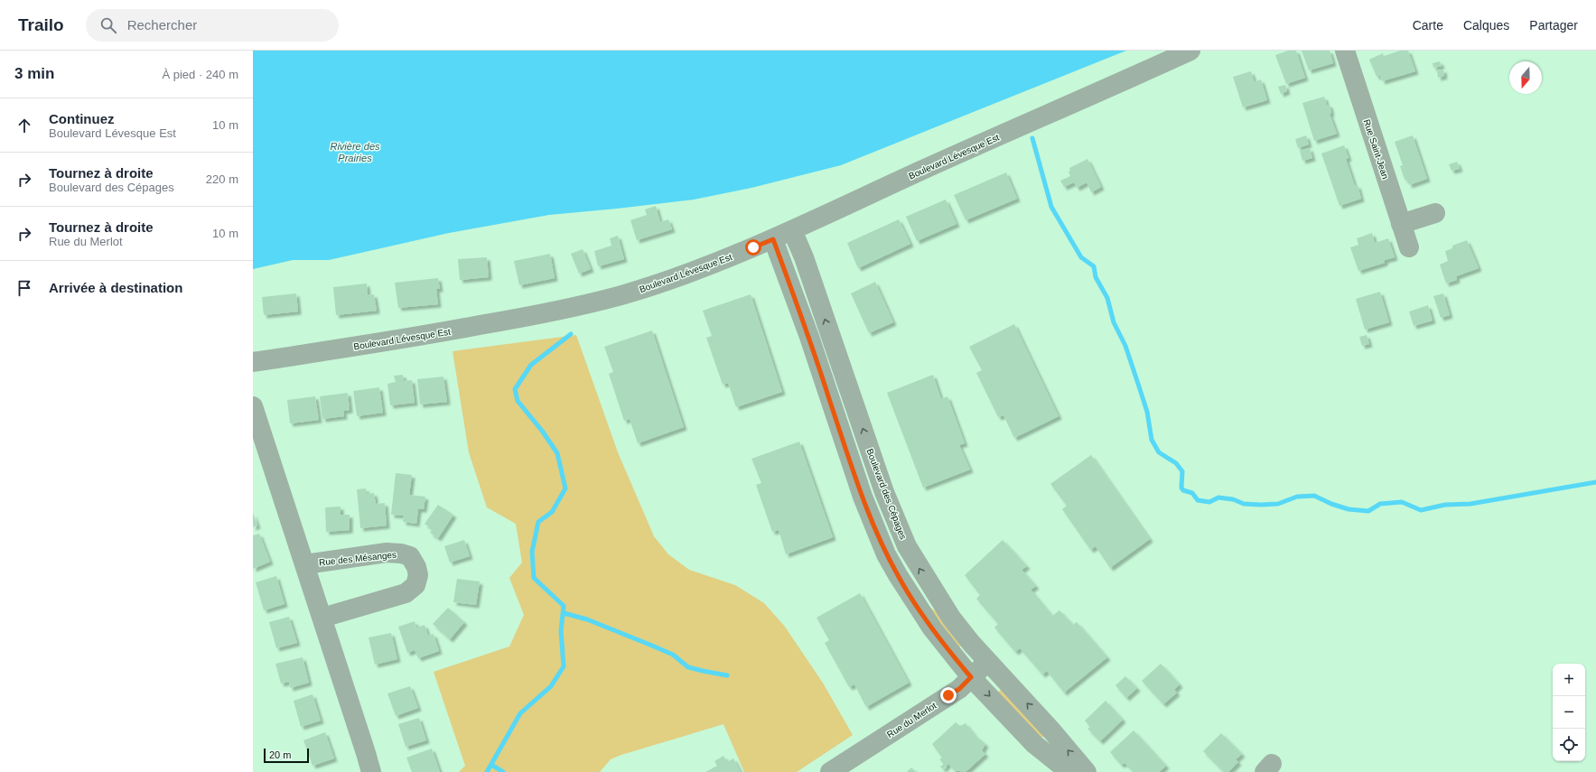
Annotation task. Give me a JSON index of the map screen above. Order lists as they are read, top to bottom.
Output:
{
  "streets": {
    "street": [
      "Rue Saint-Jean",
      "Boulevard Lévesque Est",
      "Boulevard des Cépages",
      "Rue des Mésanges",
      "Rue du Merlot"
    ]
  },
  "crossings": [
    ["Boulevard Lévesque Est", "Boulevard des Cépages"],
    ["Boulevard des Cépages", "Rue du Merlot"]
  ],
  "water": ["Rivière des Prairies"],
  "scale_bar": "20 m",
  "north": "bottom",
  "page": {
    "header": "Trailo",
    "search": "Rechercher",
    "nav": ["Carte", "Calques", "Partager"],
    "heading": ["3 min", "À pied · 240 m"],
    "list": [
      ["Continuez", "Boulevard Lévesque Est", "10 m"],
      ["Tournez à droite", "Boulevard des Cépages", "220 m"],
      ["Tournez à droite", "Rue du Merlot", "10 m"],
      "Arrivée à destination"
    ],
    "map_buttons": ["+", "−"],
    "scale": "20 m"
  }
}
